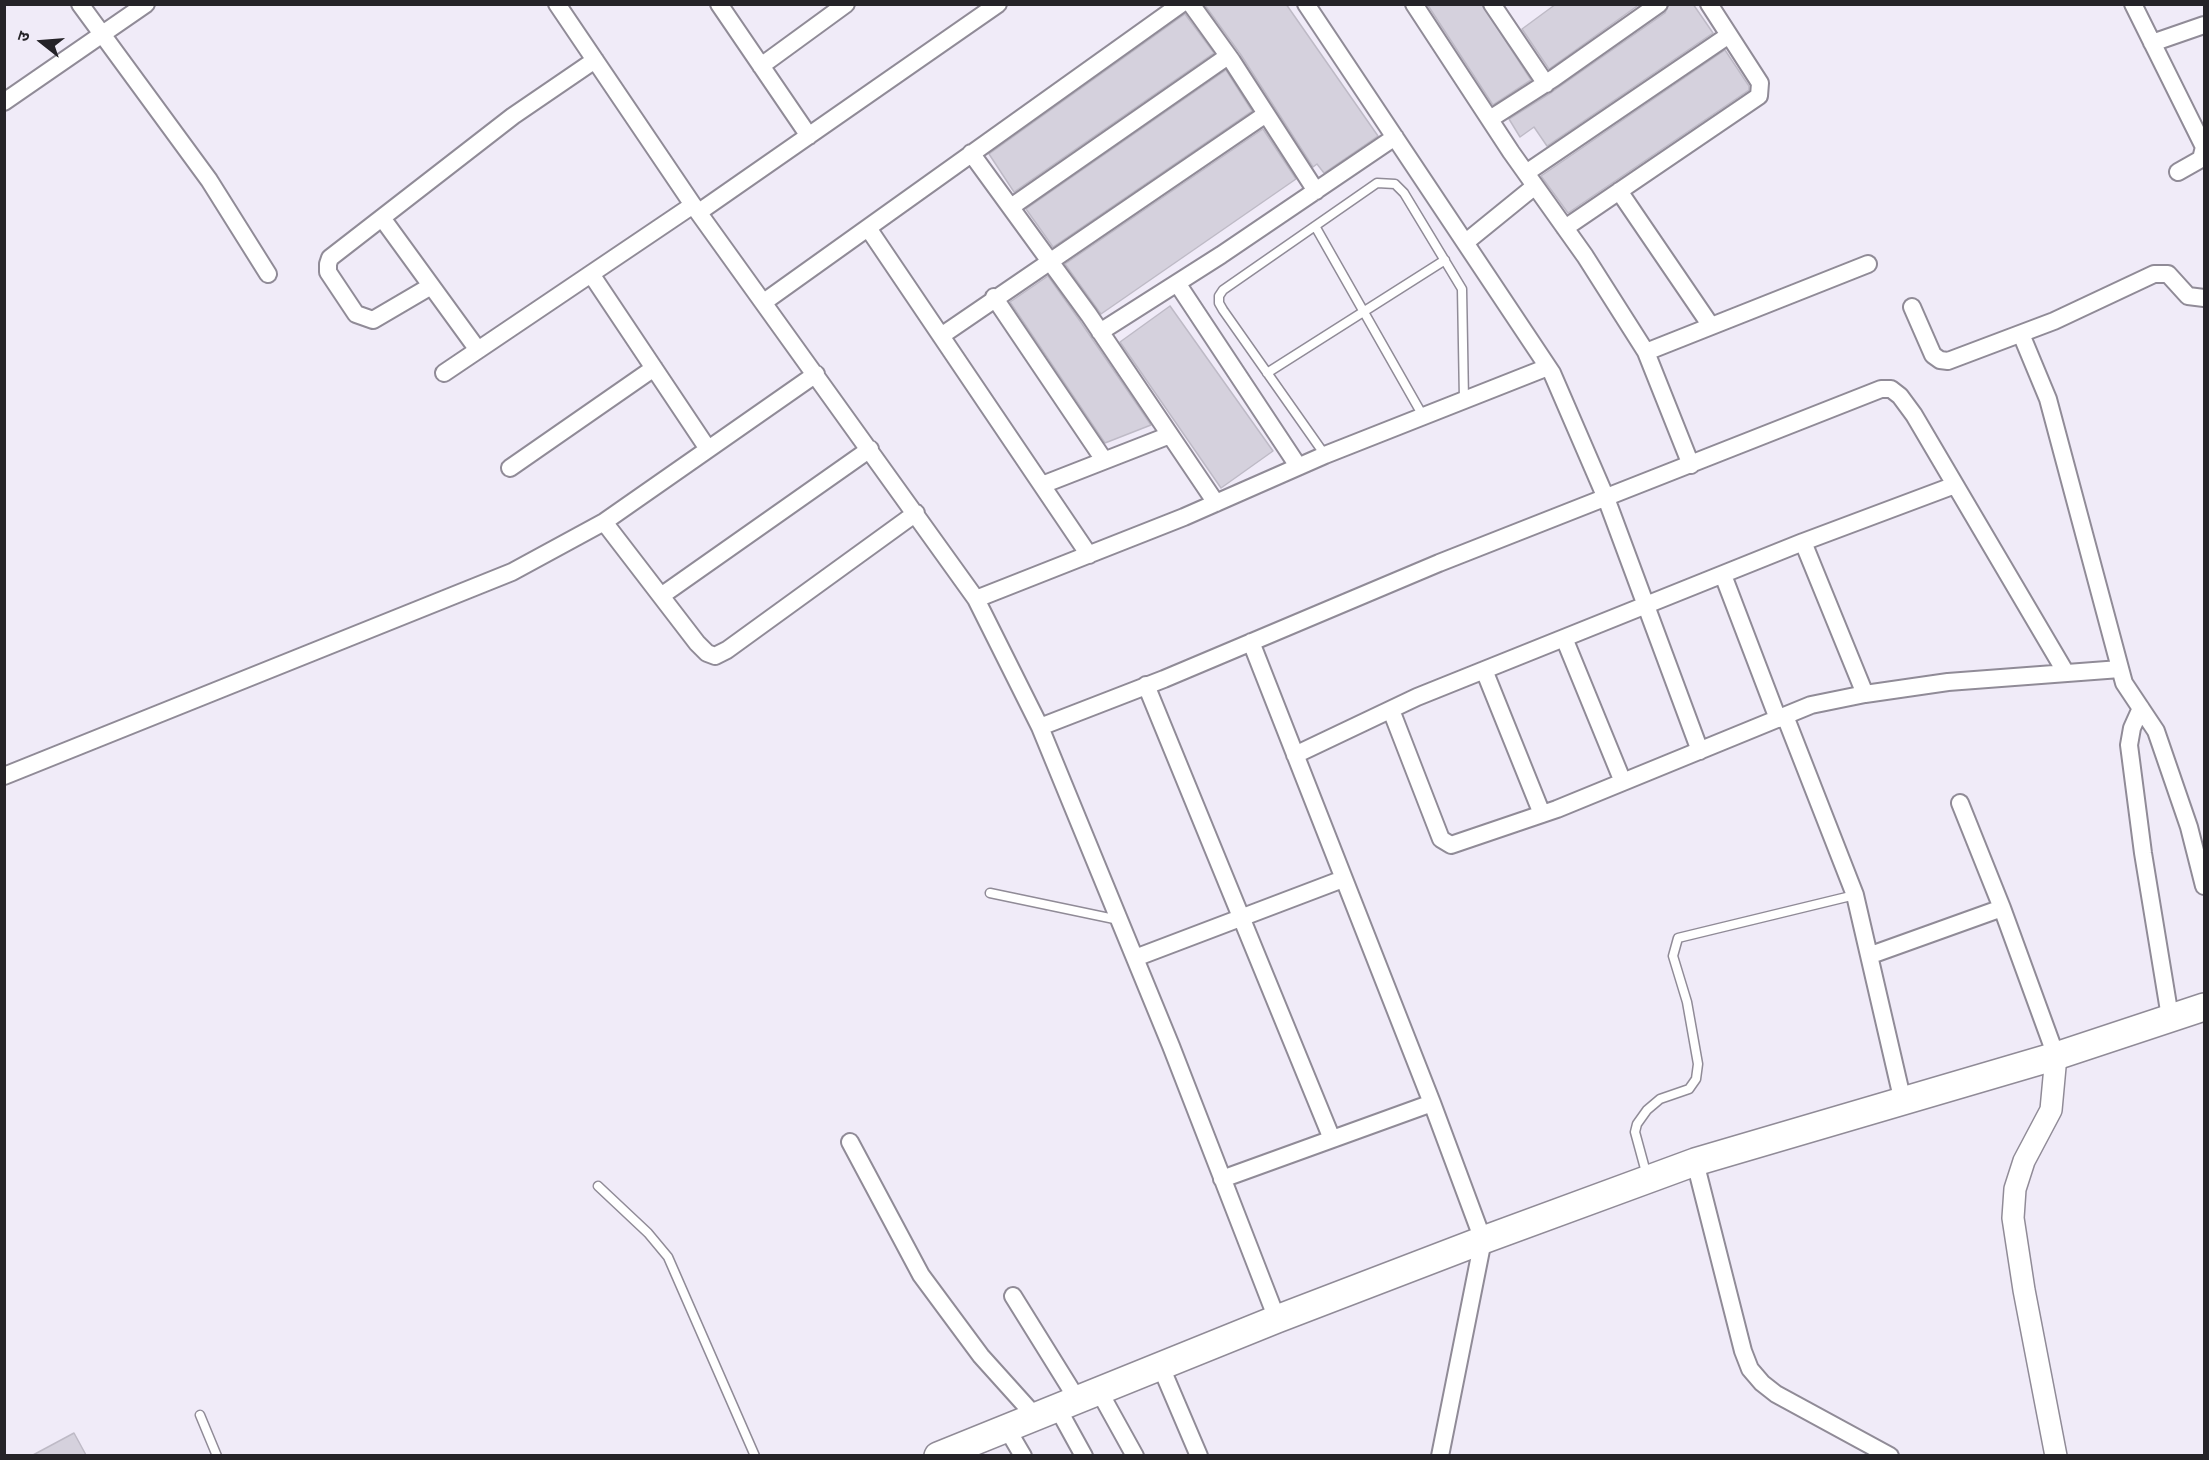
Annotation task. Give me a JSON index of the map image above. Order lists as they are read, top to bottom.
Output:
{
  "north": "left"
}
